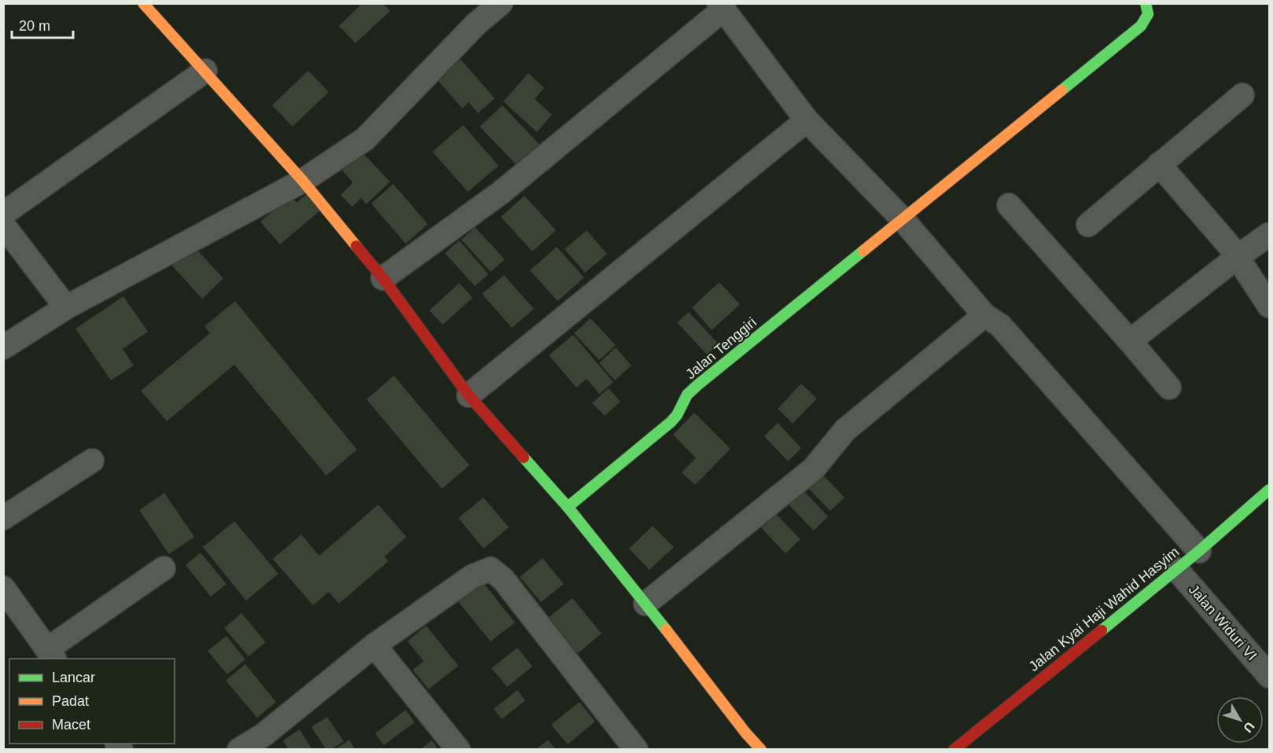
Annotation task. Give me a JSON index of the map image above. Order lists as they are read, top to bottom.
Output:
{
  "streets": {
    "street": ["Jalan Tenggiri", "Jalan Kyai Haji Wahid Hasyim", "Jalan Widuri VI"]
  },
  "crossings": [
    ["Jalan Kyai Haji Wahid Hasyim", "Jalan Widuri VI"]
  ],
  "legend": ["Lancar", "Padat", "Macet"],
  "scale_bar": "20 m",
  "north": "bottom right"
}
